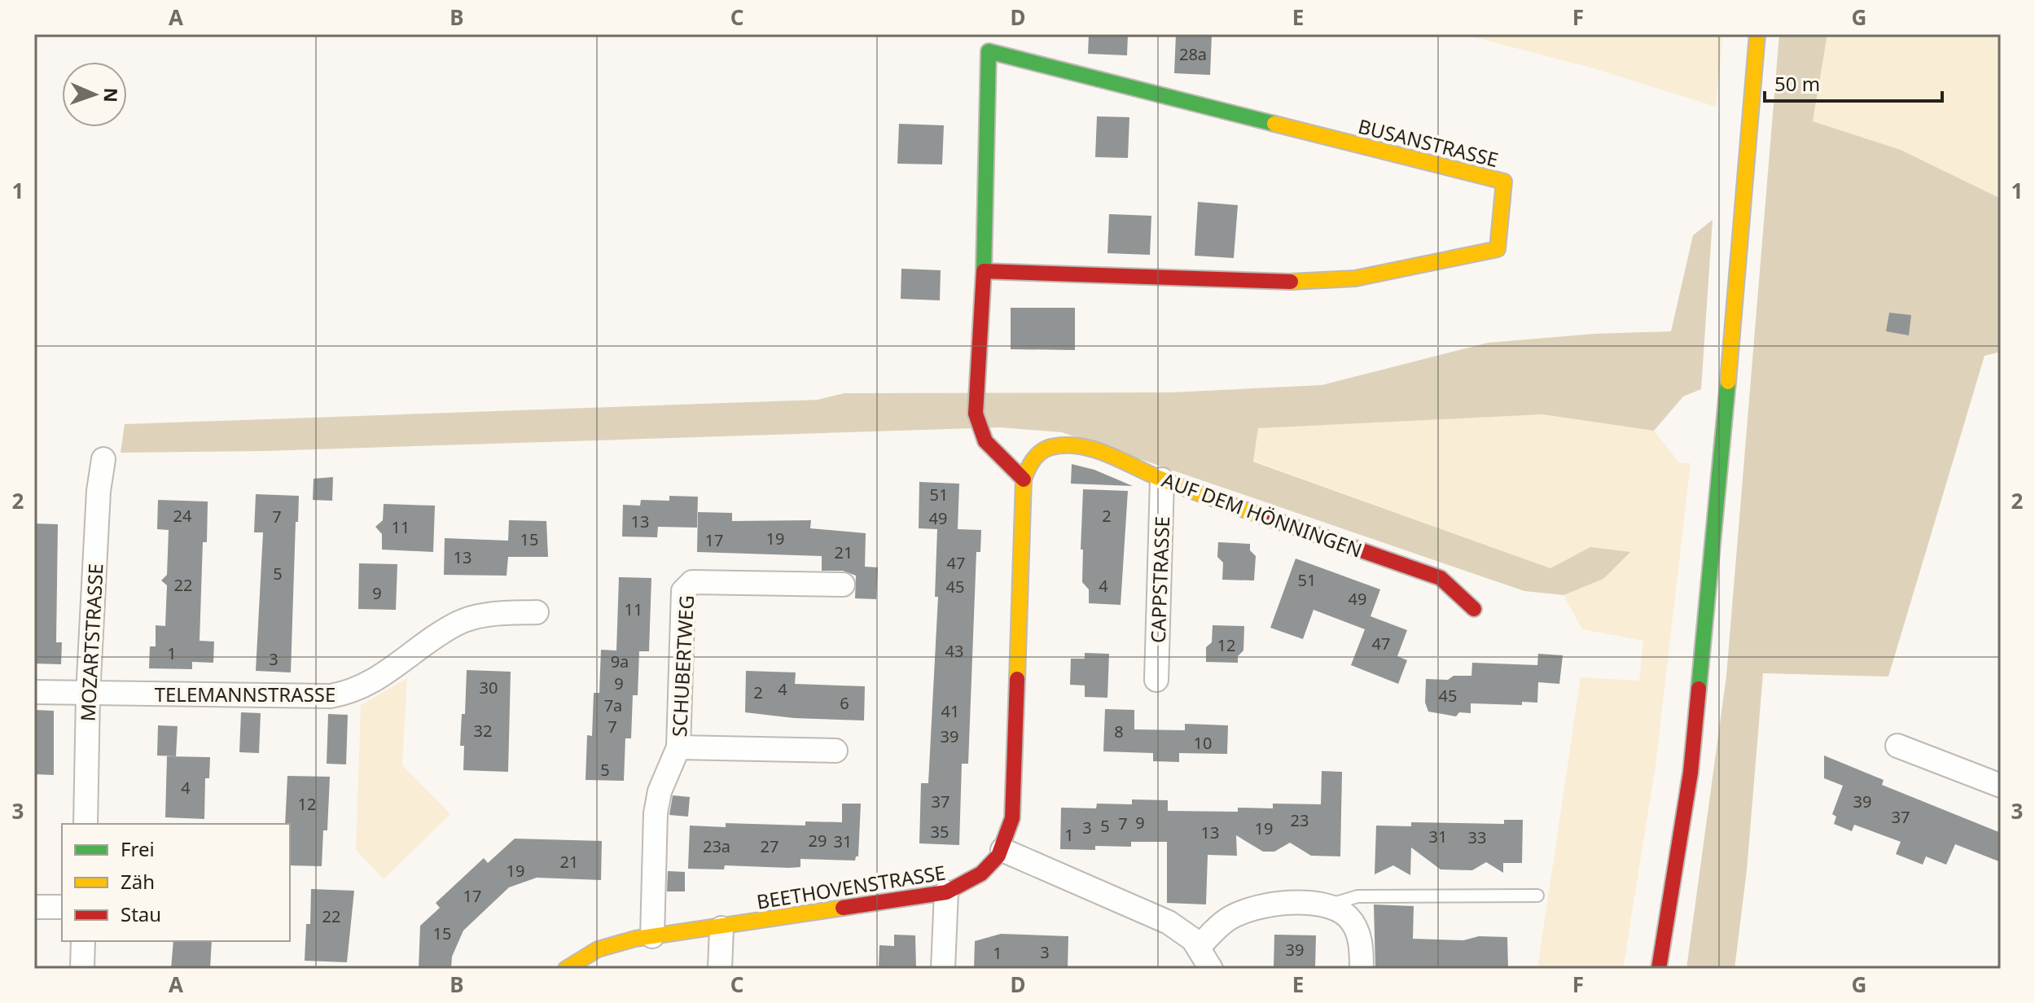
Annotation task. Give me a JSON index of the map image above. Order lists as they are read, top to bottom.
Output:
{
  "streets": {
    "street": [
      "BUSANSTRASSE",
      "AUF DEM HÖNNINGEN",
      "CAPPSTRASSE",
      "MOZARTSTRASSE",
      "SCHUBERTWEG",
      "TELEMANNSTRASSE",
      "BEETHOVENSTRASSE"
    ]
  },
  "crossings": [
    ["BUSANSTRASSE", "BEETHOVENSTRASSE"],
    ["AUF DEM HÖNNINGEN", "CAPPSTRASSE"],
    ["AUF DEM HÖNNINGEN", "BEETHOVENSTRASSE"],
    ["MOZARTSTRASSE", "TELEMANNSTRASSE"],
    ["SCHUBERTWEG", "BEETHOVENSTRASSE"]
  ],
  "house_numbers": [
    "28a",
    "51",
    "24",
    "2",
    "7",
    "49",
    "13",
    "11",
    "19",
    "15",
    "17",
    "21",
    "13",
    "47",
    "5",
    "51",
    "22",
    "4",
    "45",
    "9",
    "49",
    "11",
    "47",
    "12",
    "43",
    "1",
    "3",
    "9a",
    "9",
    "30",
    "4",
    "2",
    "45",
    "6",
    "7a",
    "41",
    "7",
    "32",
    "8",
    "39",
    "10",
    "5",
    "4",
    "37",
    "39",
    "12",
    "37",
    "23",
    "9",
    "7",
    "5",
    "3",
    "19",
    "35",
    "13",
    "1",
    "31",
    "33",
    "29",
    "31",
    "23a",
    "27",
    "21",
    "19",
    "17",
    "22",
    "15",
    "39",
    "3",
    "1"
  ],
  "legend": ["Frei", "Zäh", "Stau"],
  "scale_bar": "50 m",
  "north": "right",
  "grid": {
    "columns": [
      "A",
      "B",
      "C",
      "D",
      "E",
      "F",
      "G"
    ],
    "rows": ["1", "2", "3"]
  }
}
